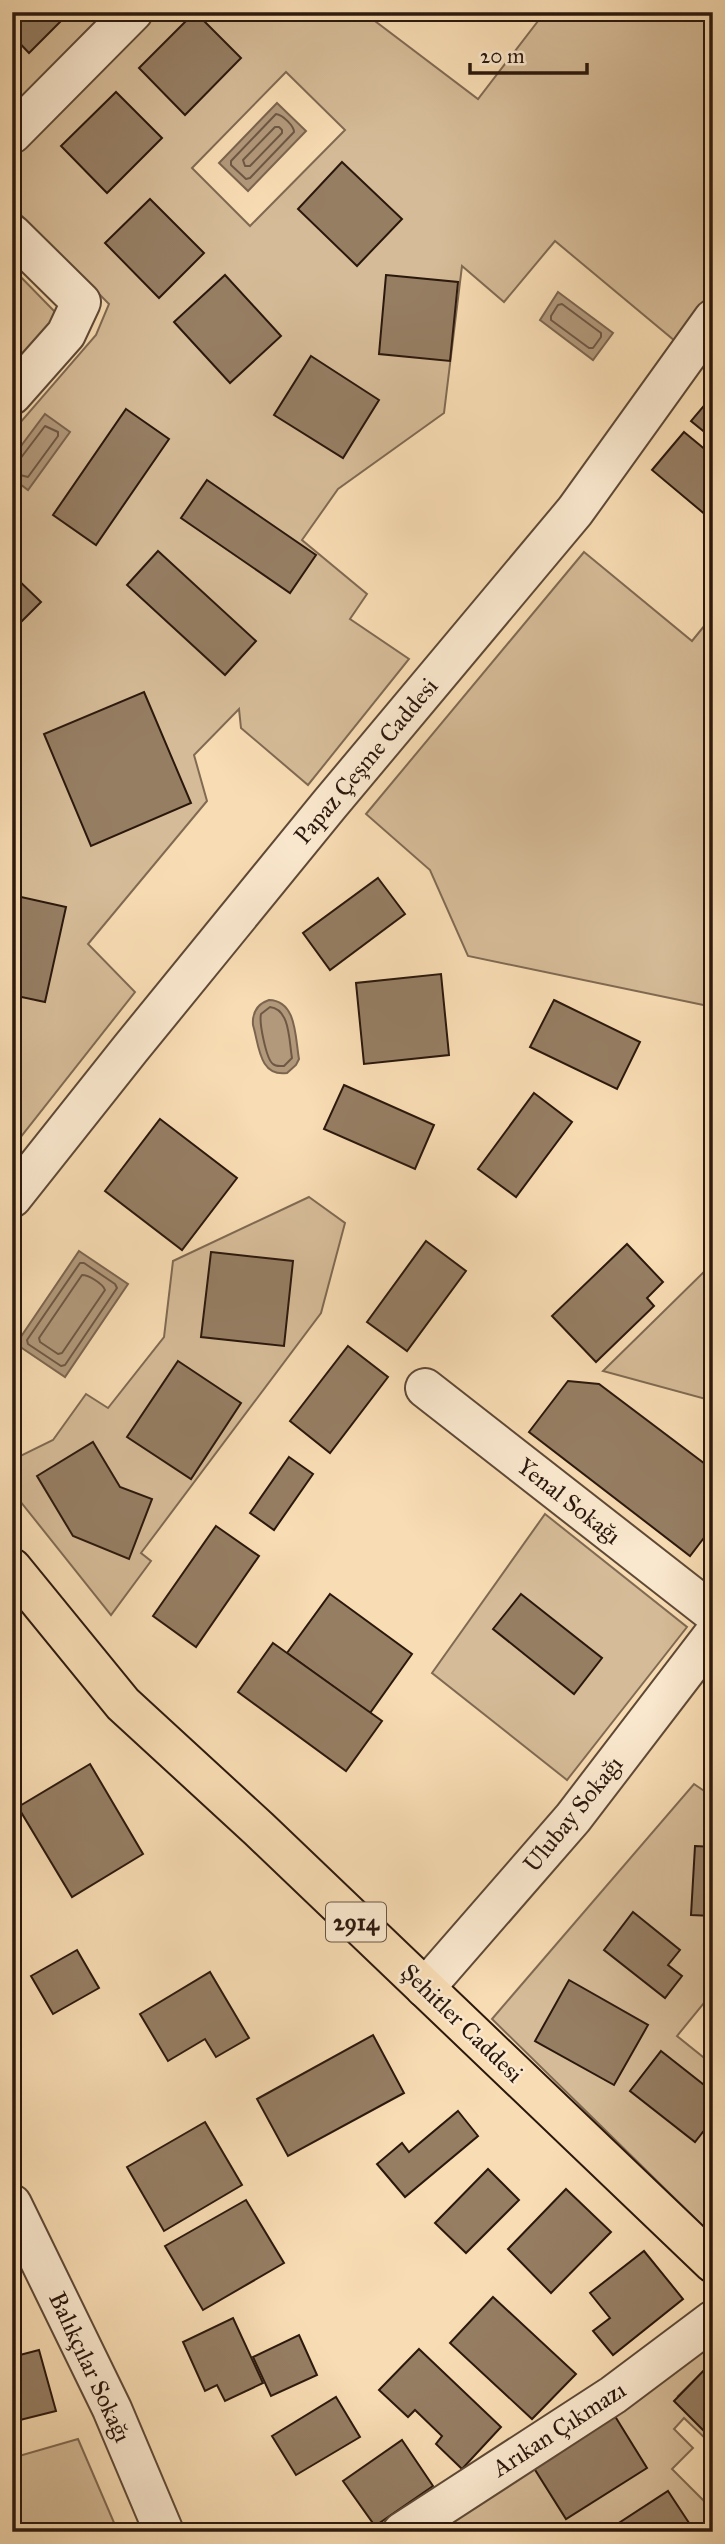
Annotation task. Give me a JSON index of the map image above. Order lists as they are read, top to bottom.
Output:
{
  "streets": {
    "main road": ["2914", "Şehitler Caddesi"],
    "street": [
      "Papaz Çeşme Caddesi",
      "Yenal Sokağı",
      "Ulubay Sokağı",
      "Balıkçılar Sokağı",
      "Arıkan Çıkmazı"
    ]
  },
  "crossings": [
    ["Ulubay Sokağı", "Şehitler Caddesi"]
  ],
  "scale_bar": "20 m"
}
